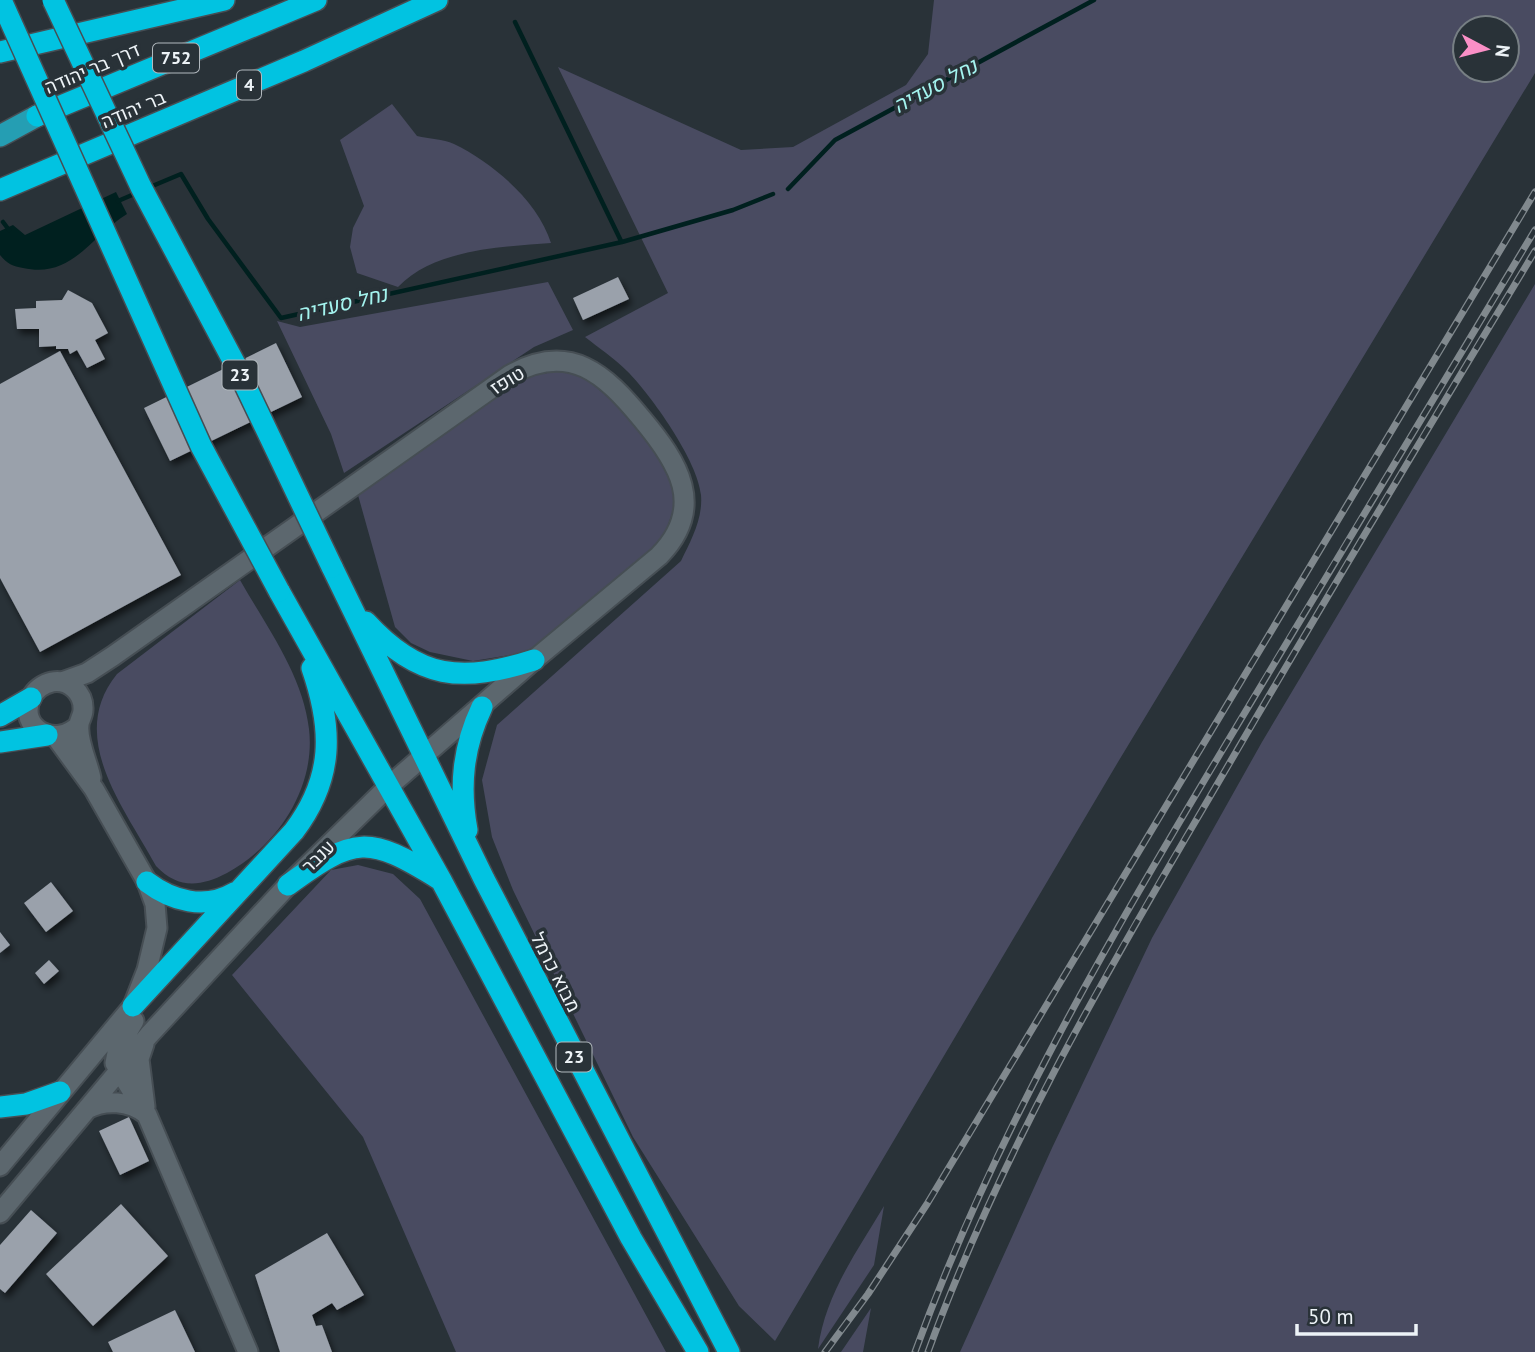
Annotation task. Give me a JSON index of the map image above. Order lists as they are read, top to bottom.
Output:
{
  "streets": {
    "highway": [
      "752",
      "דרך בר יהודה",
      "4",
      "בר יהודה",
      "23",
      "מבוא כרמל"
    ],
    "street": ["טופז", "ענבר"]
  },
  "crossings": [
    ["23", "ענבר"],
    ["23", "מבוא כרמל"],
    ["טופז", "ענבר"],
    ["ענבר", "מבוא כרמל"]
  ],
  "water": ["נחל סעדיה"],
  "scale_bar": "50 m",
  "north": "right"
}
